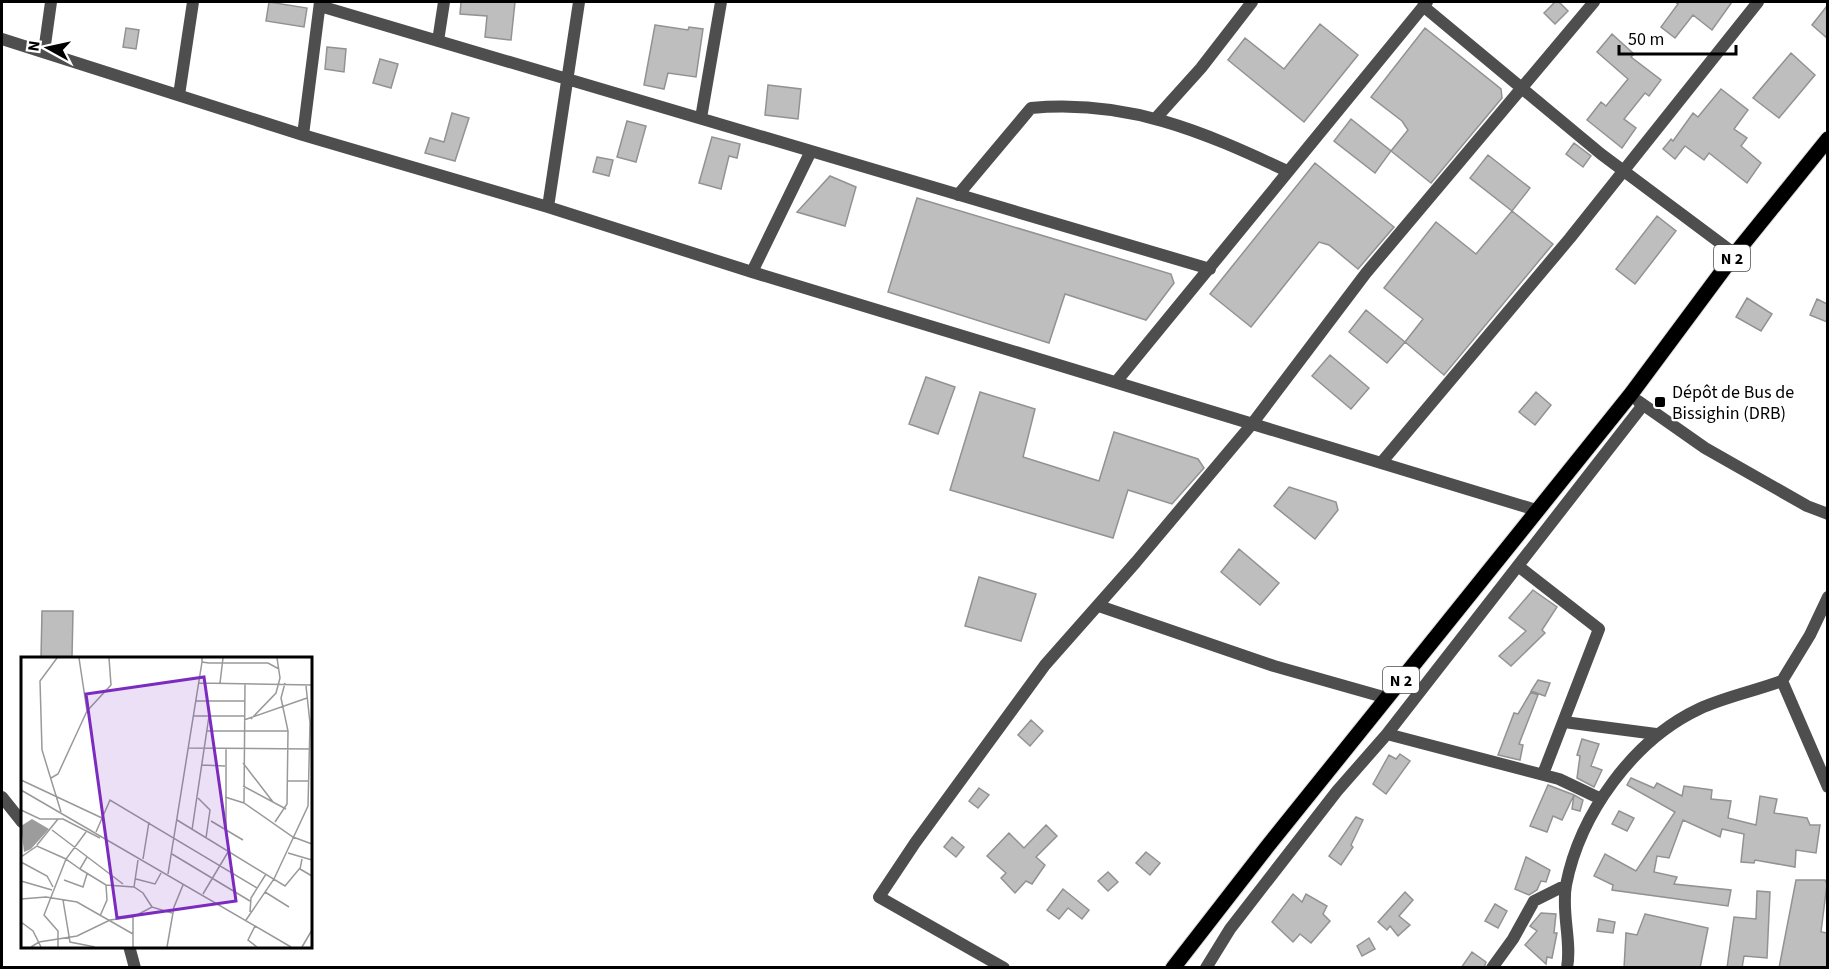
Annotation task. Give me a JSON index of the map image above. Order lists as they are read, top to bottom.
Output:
{
  "streets": {
    "main road": ["N 2"]
  },
  "places": {
    "transit": ["Dépôt de Bus de Bissighin (DRB)"]
  },
  "scale_bar": "50 m",
  "north": "left"
}
